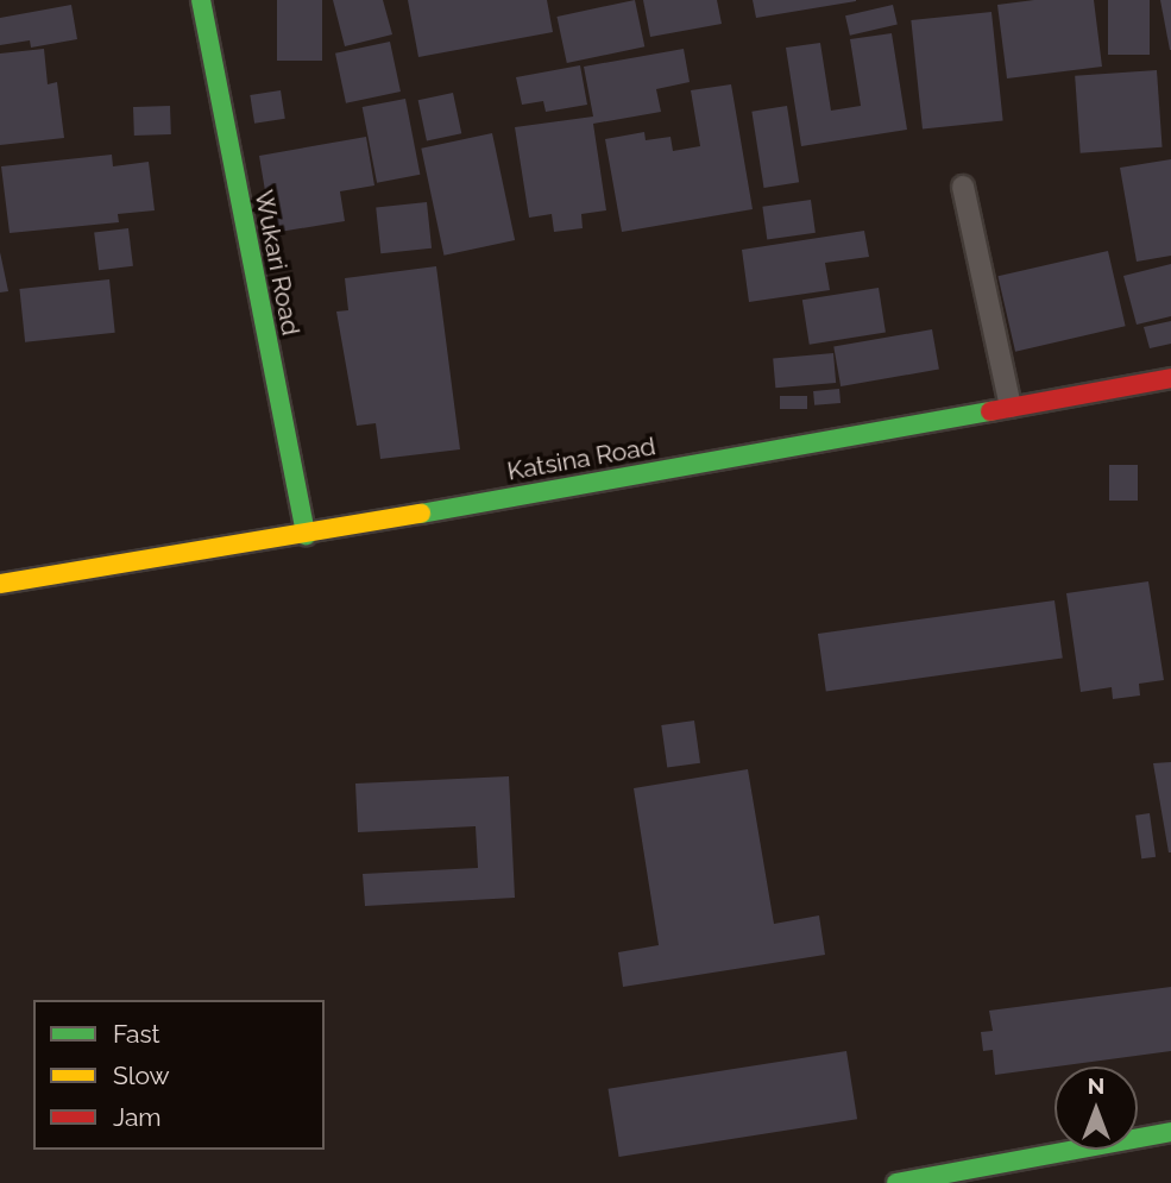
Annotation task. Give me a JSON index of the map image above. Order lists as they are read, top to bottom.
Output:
{
  "streets": {
    "street": ["Wukari Road", "Katsina Road"]
  },
  "crossings": [
    ["Wukari Road", "Katsina Road"]
  ],
  "legend": ["Fast", "Slow", "Jam"],
  "north": "top"
}
